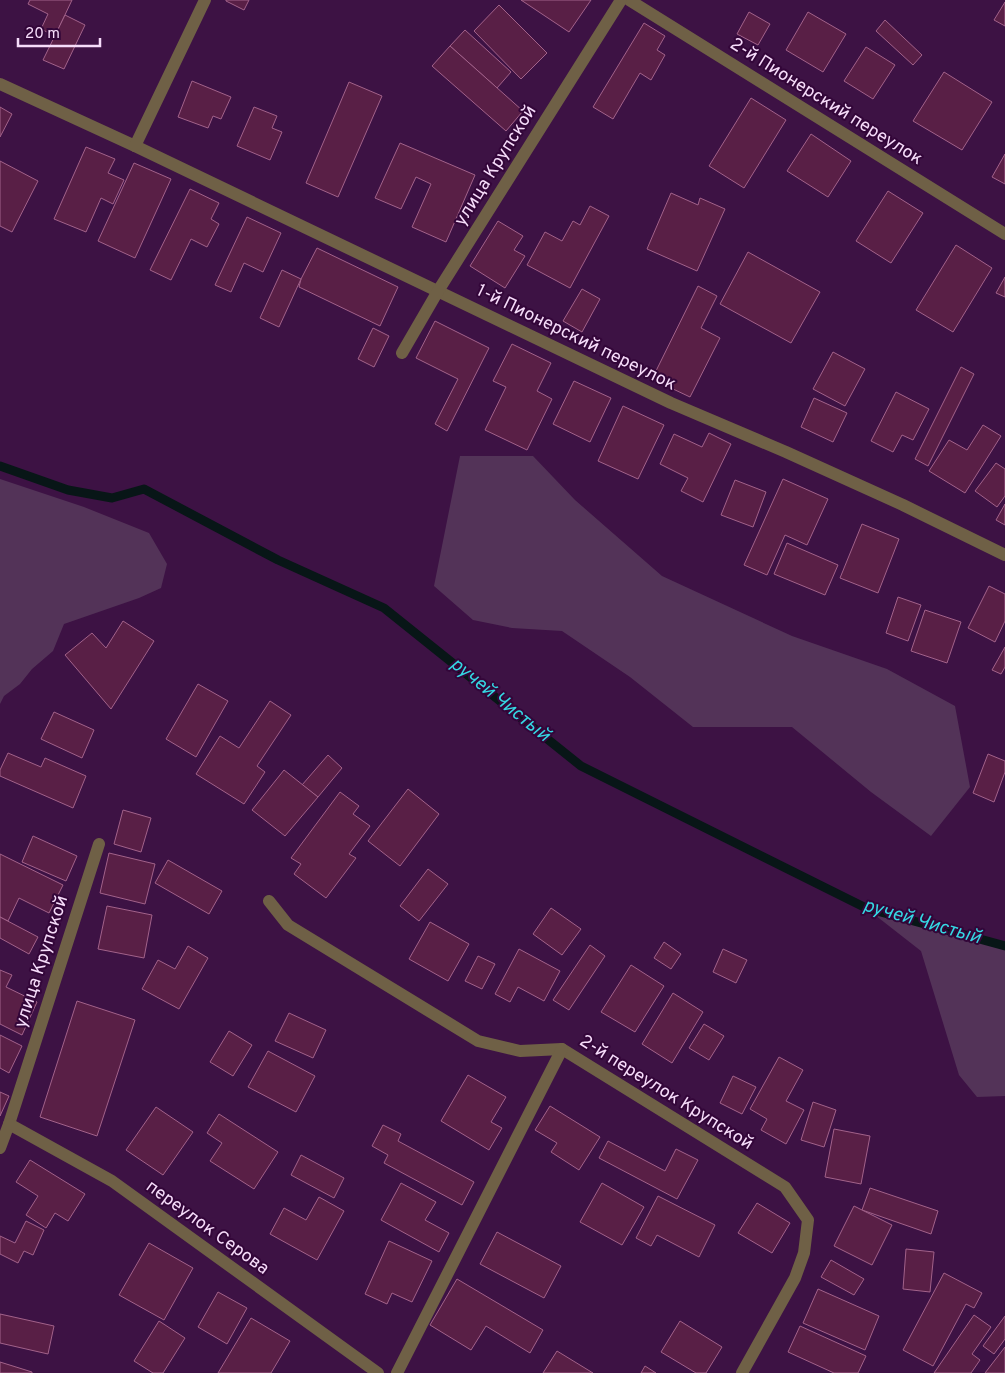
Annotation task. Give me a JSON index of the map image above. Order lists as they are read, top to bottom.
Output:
{
  "streets": {
    "street": [
      "2-й Пионерский переулок",
      "улица Крупской",
      "1-й Пионерский переулок",
      "2-й переулок Крупской",
      "переулок Серова"
    ]
  },
  "crossings": [
    ["улица Крупской", "1-й Пионерский переулок"],
    ["улица Крупской", "переулок Серова"]
  ],
  "water": ["ручей Чистый"],
  "scale_bar": "20 m"
}
